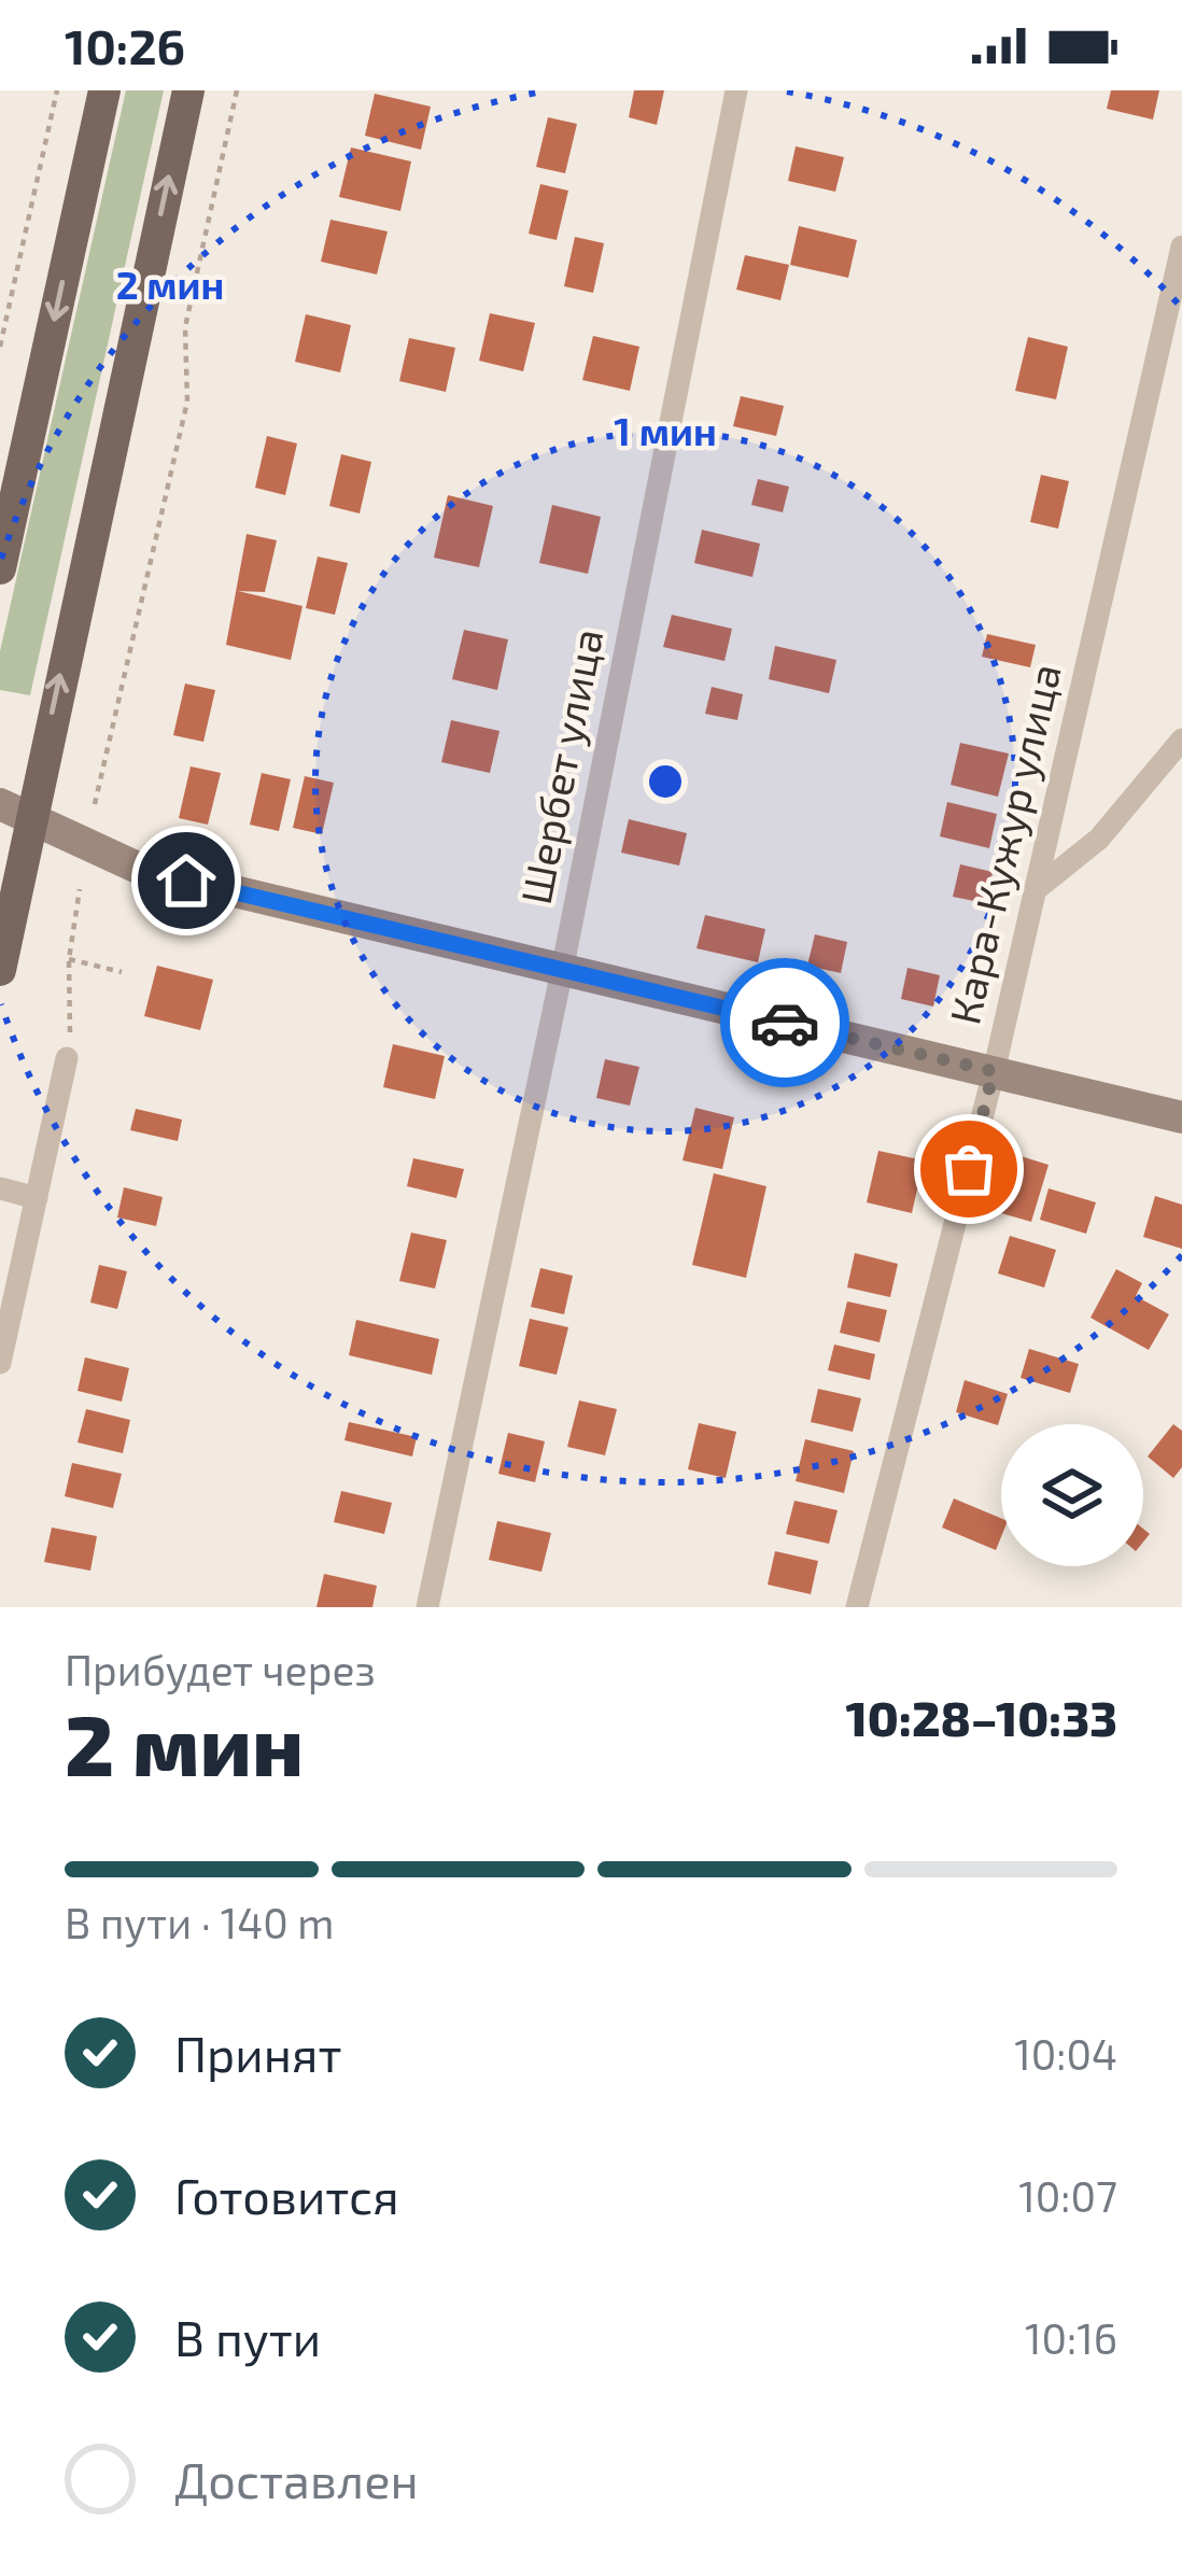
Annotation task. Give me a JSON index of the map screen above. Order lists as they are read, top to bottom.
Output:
{
  "streets": {
    "street": ["Шербет улица", "Кара-Кужур улица"]
  },
  "page": {
    "status": "10:26",
    "heading": ["2 мин", "Прибудет через", "10:28–10:33"],
    "bar": "В пути · 140 m",
    "list": [
      ["Принят", "10:04"],
      ["Готовится", "10:07"],
      ["В пути", "10:16"],
      "Доставлен"
    ]
  },
  "rings": ["2 мин", "1 мин"]
}
